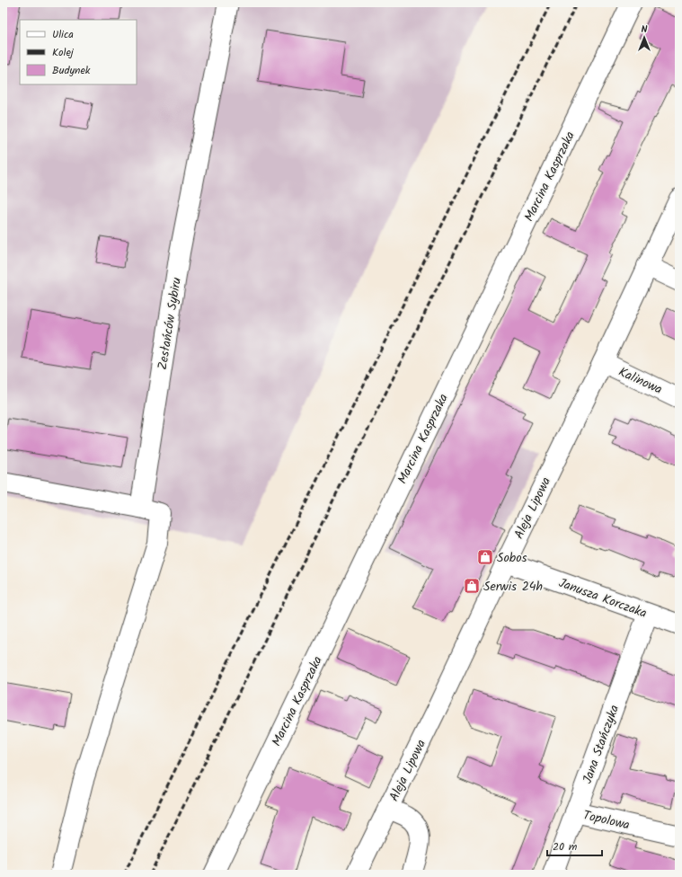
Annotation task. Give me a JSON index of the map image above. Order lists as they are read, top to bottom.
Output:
{
  "streets": {
    "street": [
      "Marcina Kasprzaka",
      "Zesłańców Sybiru",
      "Kalinowa",
      "Aleja Lipowa",
      "Janusza Korczaka",
      "Jana Stańczyka",
      "Topolowa"
    ]
  },
  "crossings": [
    ["Kalinowa", "Aleja Lipowa"],
    ["Aleja Lipowa", "Janusza Korczaka"],
    ["Janusza Korczaka", "Jana Stańczyka"],
    ["Jana Stańczyka", "Topolowa"]
  ],
  "places": {
    "shop": ["Sobos", "Serwis 24h"]
  },
  "legend": ["Ulica", "Kolej", "Budynek"],
  "scale_bar": "20 m",
  "north": "top"
}
